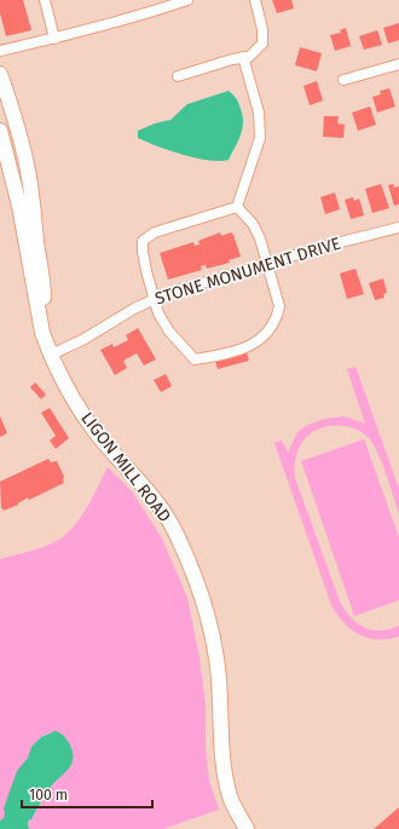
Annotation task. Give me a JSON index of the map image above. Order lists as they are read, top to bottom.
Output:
{
  "streets": {
    "main road": ["LIGON MILL ROAD"],
    "street": ["STONE MONUMENT DRIVE"]
  },
  "crossings": [
    ["STONE MONUMENT DRIVE", "LIGON MILL ROAD"]
  ],
  "scale_bar": "100 m"
}
